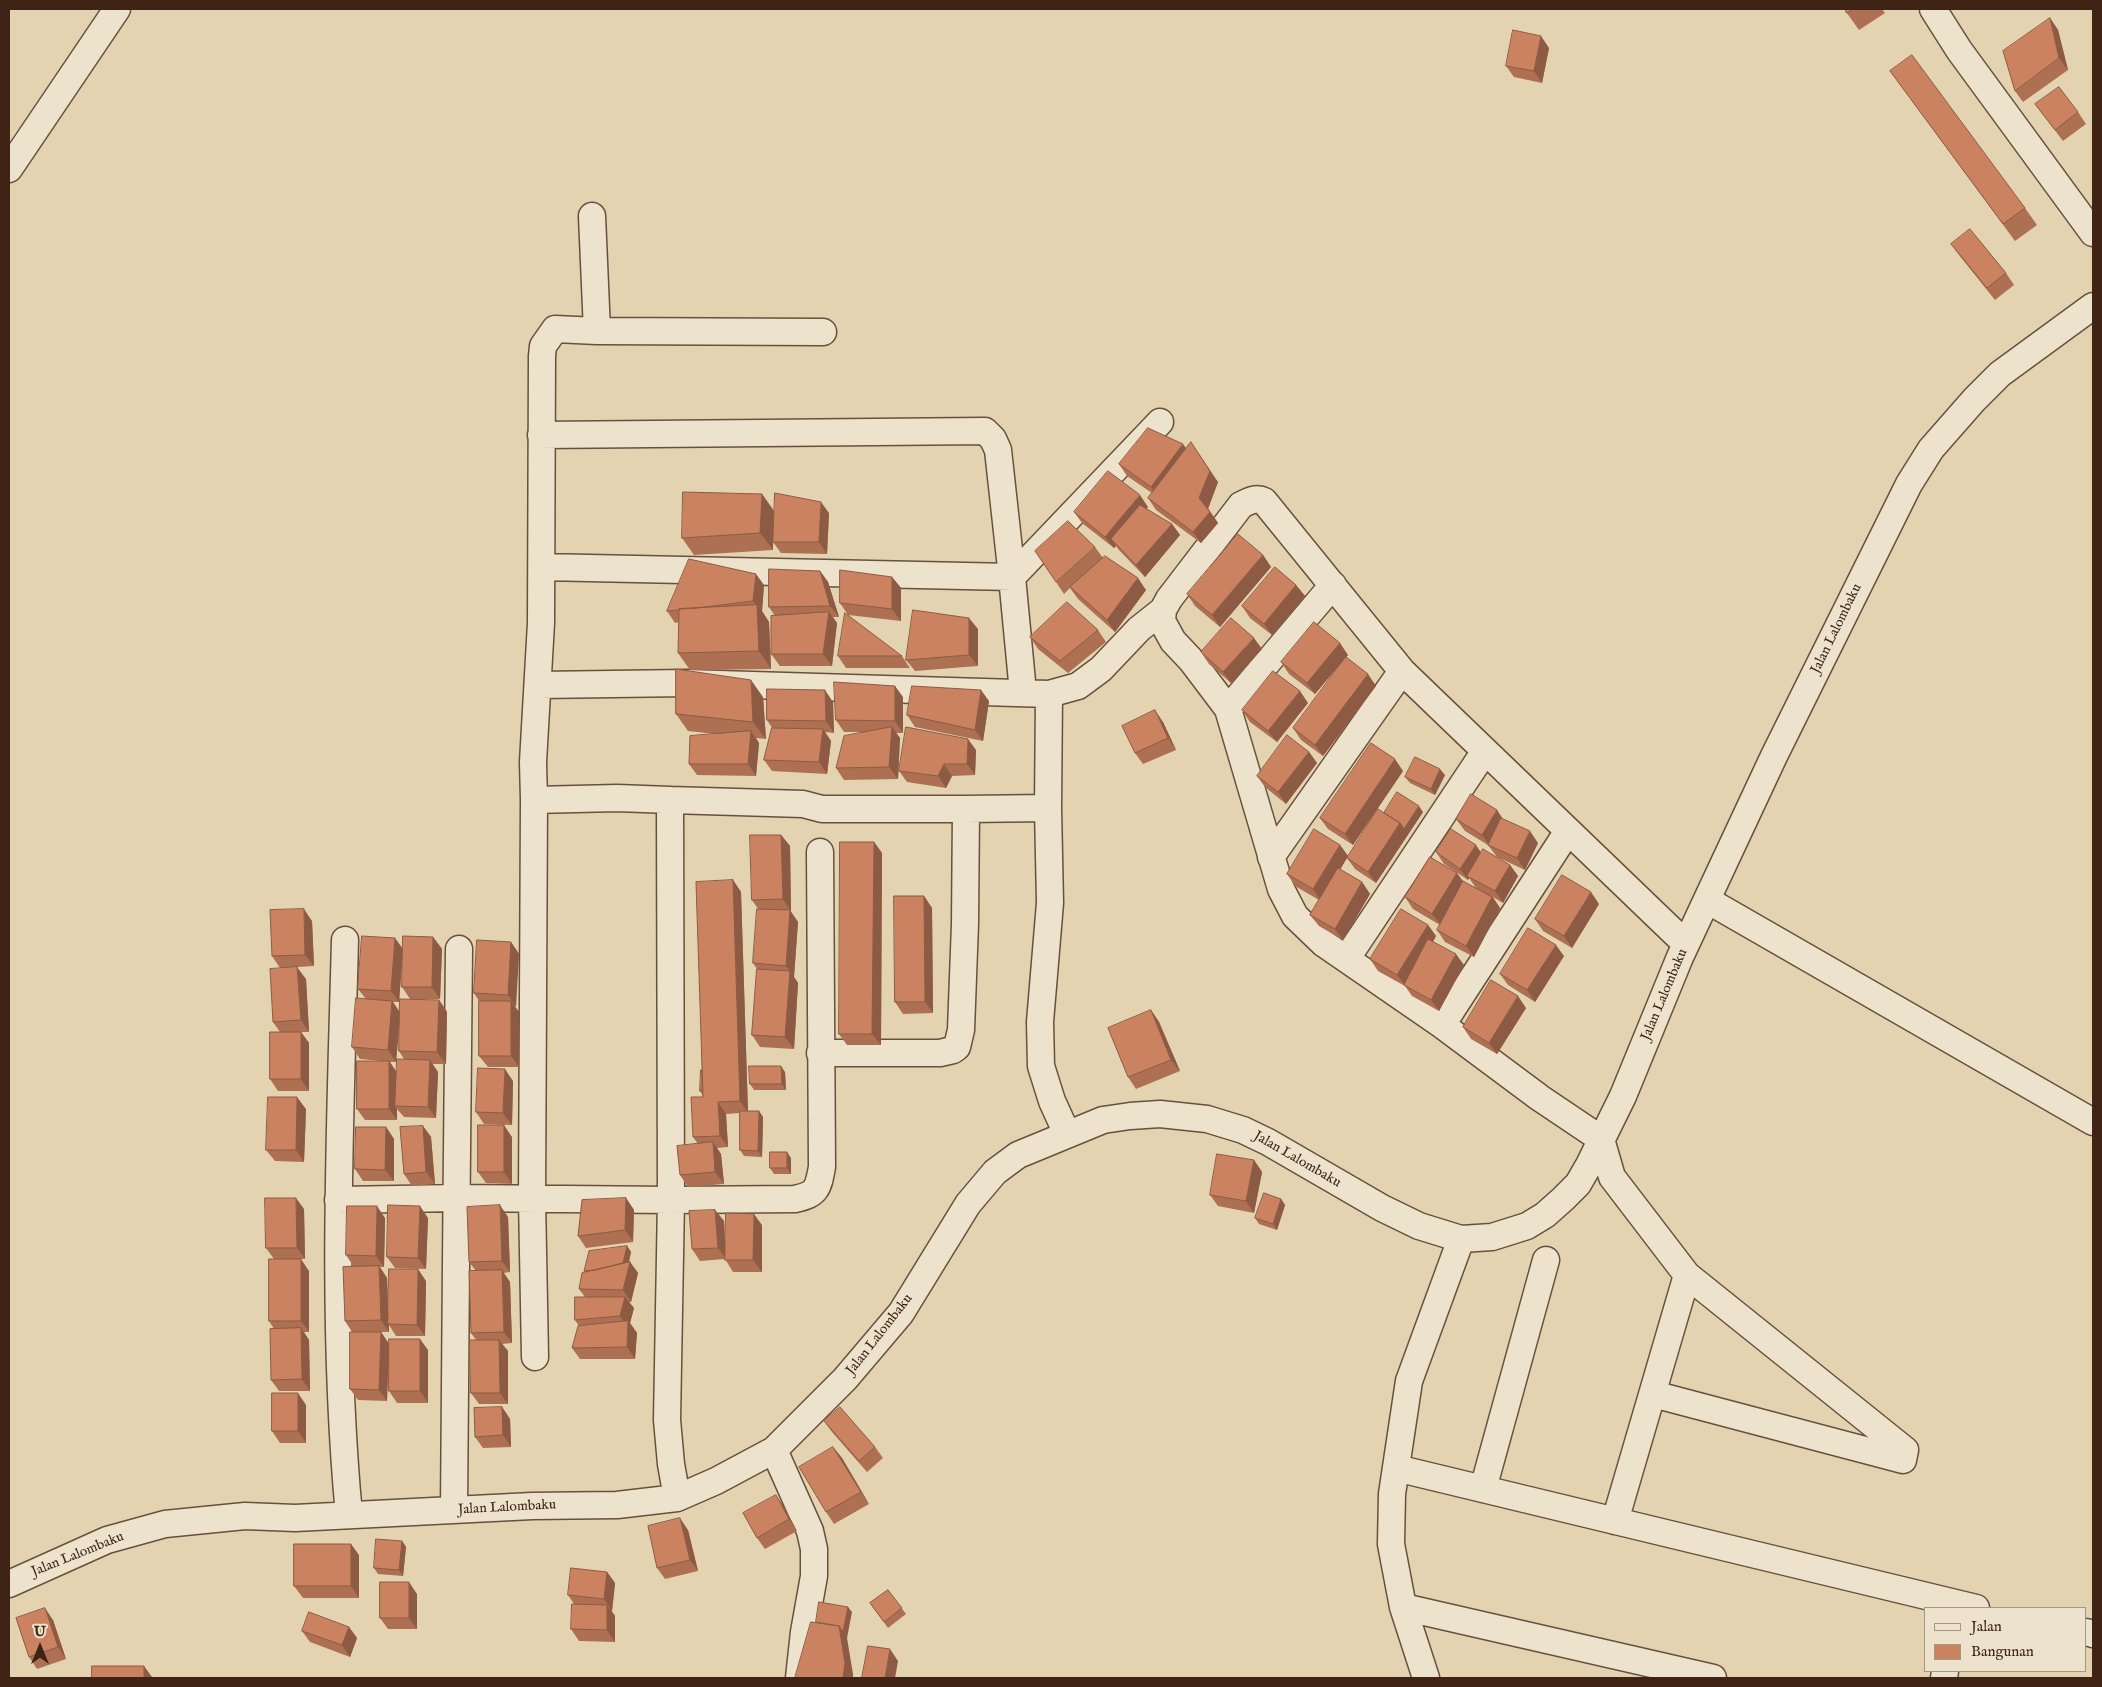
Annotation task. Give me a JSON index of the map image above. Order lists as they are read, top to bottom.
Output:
{
  "streets": {
    "street": ["Jalan Lalombaku"]
  },
  "legend": ["Jalan", "Bangunan"],
  "north": "top"
}
